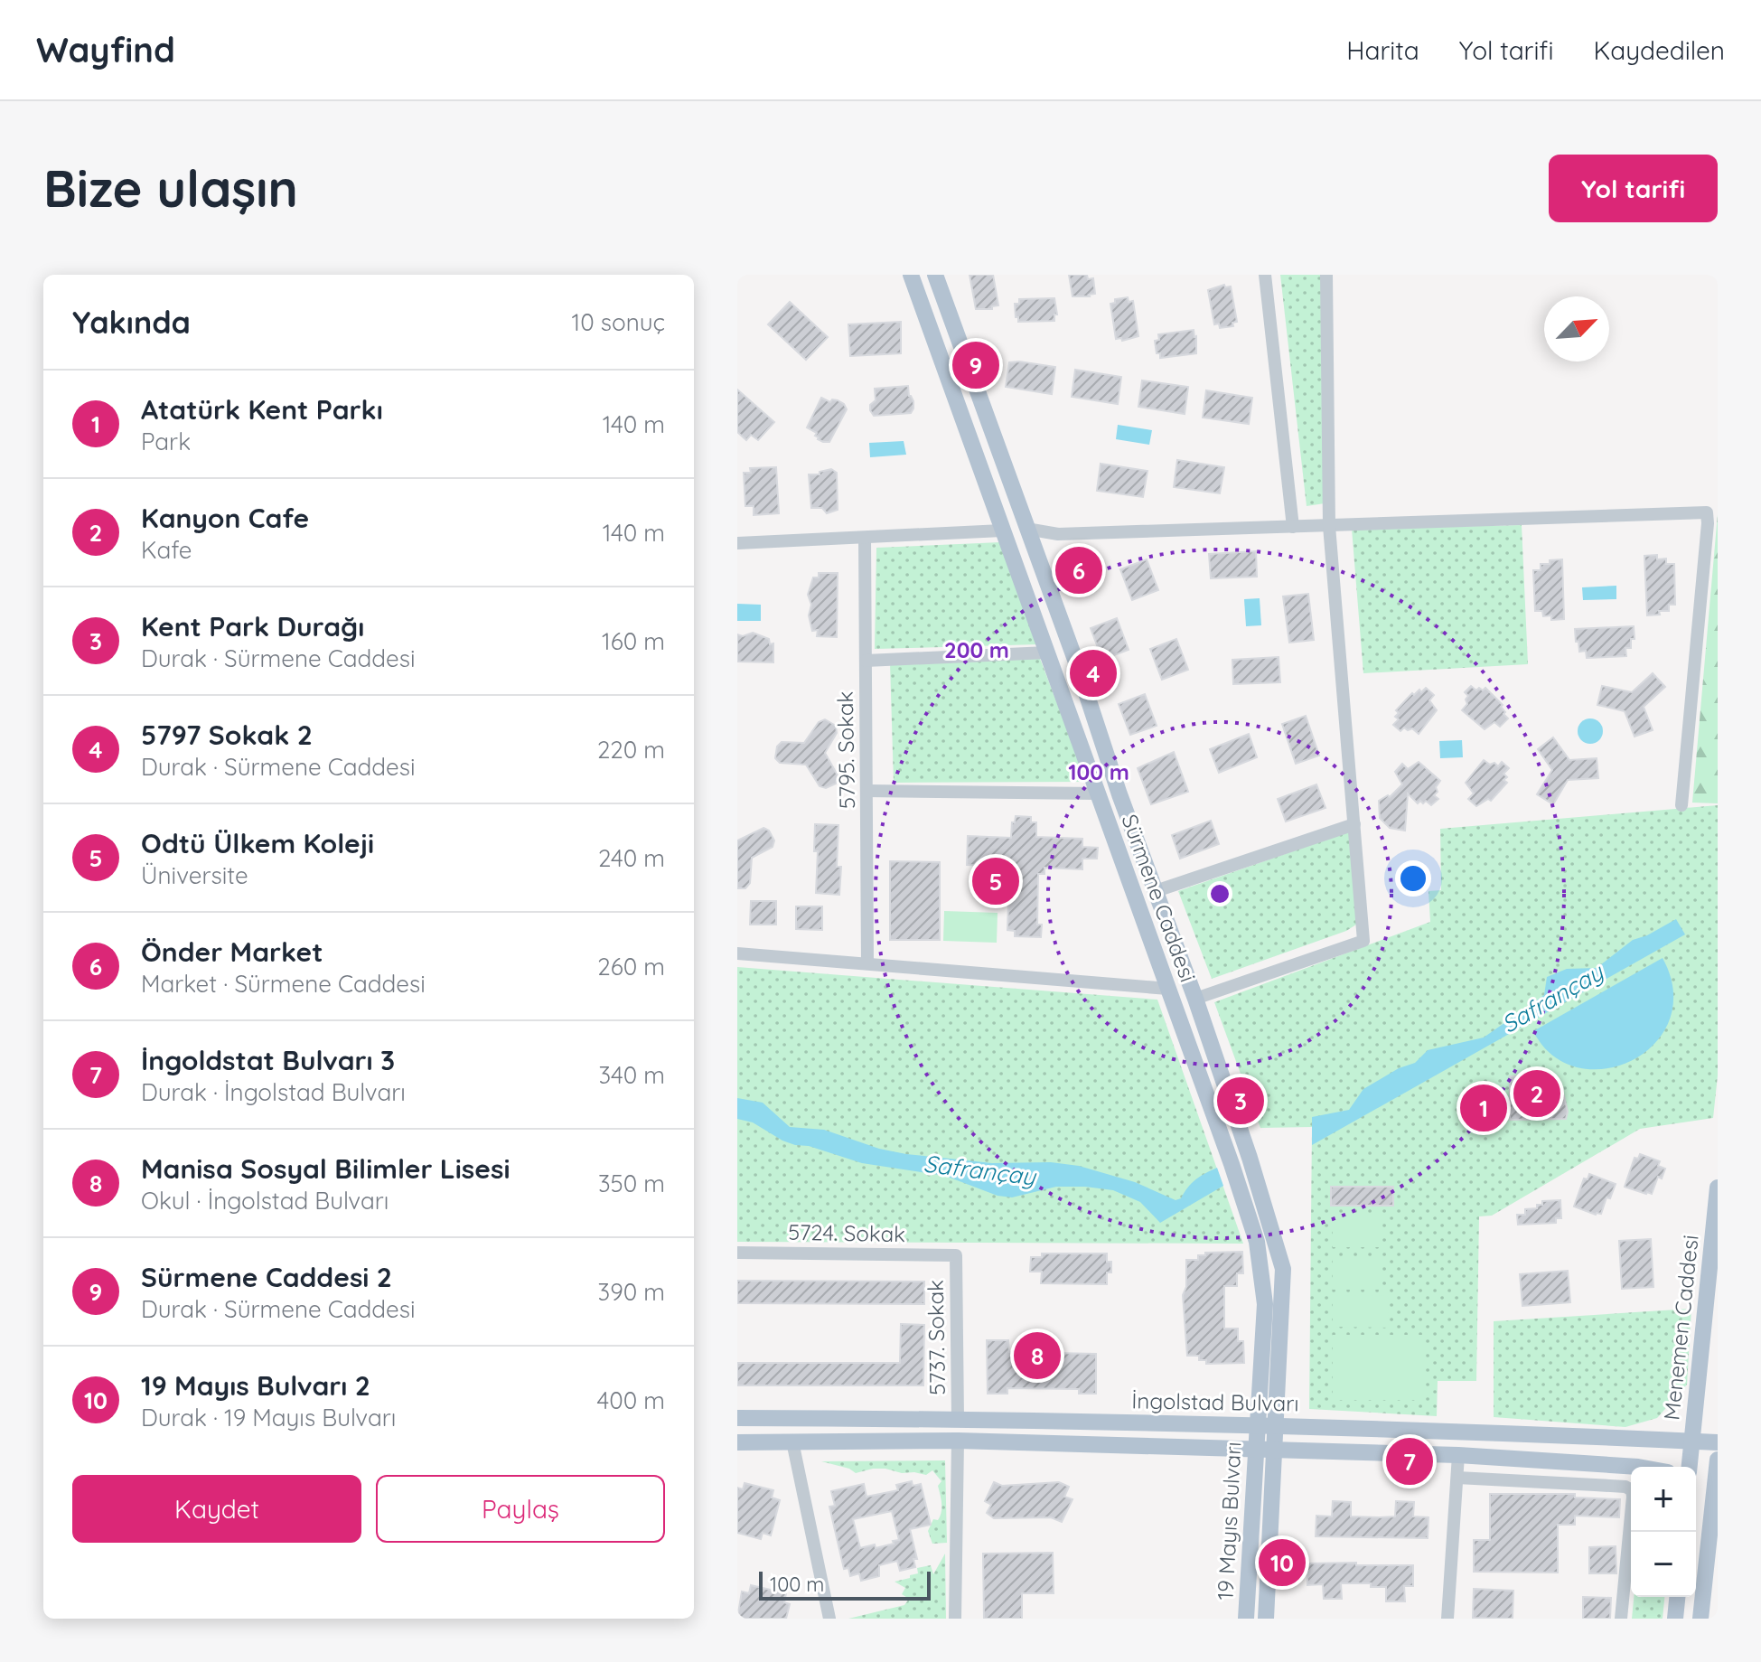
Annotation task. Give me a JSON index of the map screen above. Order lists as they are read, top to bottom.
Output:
{
  "streets": {
    "main road": [
      "Sürmene Caddesi",
      "Menemen Caddesi",
      "İngolstad Bulvarı",
      "19 Mayıs Bulvarı"
    ],
    "street": ["5795. Sokak", "5724. Sokak", "5737. Sokak"]
  },
  "crossings": [
    ["Sürmene Caddesi", "İngolstad Bulvarı"],
    ["Sürmene Caddesi", "19 Mayıs Bulvarı"],
    ["5724. Sokak", "5737. Sokak"],
    ["Menemen Caddesi", "İngolstad Bulvarı"],
    ["5737. Sokak", "İngolstad Bulvarı"],
    ["İngolstad Bulvarı", "19 Mayıs Bulvarı"]
  ],
  "water": ["Safrançay"],
  "scale_bar": "100 m",
  "north": "top right",
  "page": {
    "header": "Wayfind",
    "nav": ["Harita", "Yol tarifi", "Kaydedilen"],
    "buttons": [
      "Yol tarifi",
      ["Kaydet", "Paylaş"]
    ],
    "title": "Bize ulaşın",
    "heading": ["Yakında", "10 sonuç"],
    "pins": [
      "9",
      "6",
      "4",
      "5",
      "2",
      "3",
      "1",
      "8",
      "7",
      "10"
    ],
    "list": [
      {
        "mark": "1",
        "name": "Atatürk Kent Parkı",
        "note": "Park",
        "value": "140 m"
      },
      {
        "mark": "2",
        "name": "Kanyon Cafe",
        "note": "Kafe",
        "value": "140 m"
      },
      {
        "mark": "3",
        "name": "Kent Park Durağı",
        "note": "Durak · Sürmene Caddesi",
        "value": "160 m"
      },
      {
        "mark": "4",
        "name": "5797 Sokak 2",
        "note": "Durak · Sürmene Caddesi",
        "value": "220 m"
      },
      {
        "mark": "5",
        "name": "Odtü Ülkem Koleji",
        "note": "Üniversite",
        "value": "240 m"
      },
      {
        "mark": "6",
        "name": "Önder Market",
        "note": "Market · Sürmene Caddesi",
        "value": "260 m"
      },
      {
        "mark": "7",
        "name": "İngoldstat Bulvarı 3",
        "note": "Durak · İngolstad Bulvarı",
        "value": "340 m"
      },
      {
        "mark": "8",
        "name": "Manisa Sosyal Bilimler Lisesi",
        "note": "Okul · İngolstad Bulvarı",
        "value": "350 m"
      },
      {
        "mark": "9",
        "name": "Sürmene Caddesi 2",
        "note": "Durak · Sürmene Caddesi",
        "value": "390 m"
      },
      {
        "mark": "10",
        "name": "19 Mayıs Bulvarı 2",
        "note": "Durak · 19 Mayıs Bulvarı",
        "value": "400 m"
      }
    ],
    "map_buttons": ["+", "−"],
    "scale": "100 m"
  },
  "rings": ["200 m", "100 m"]
}
